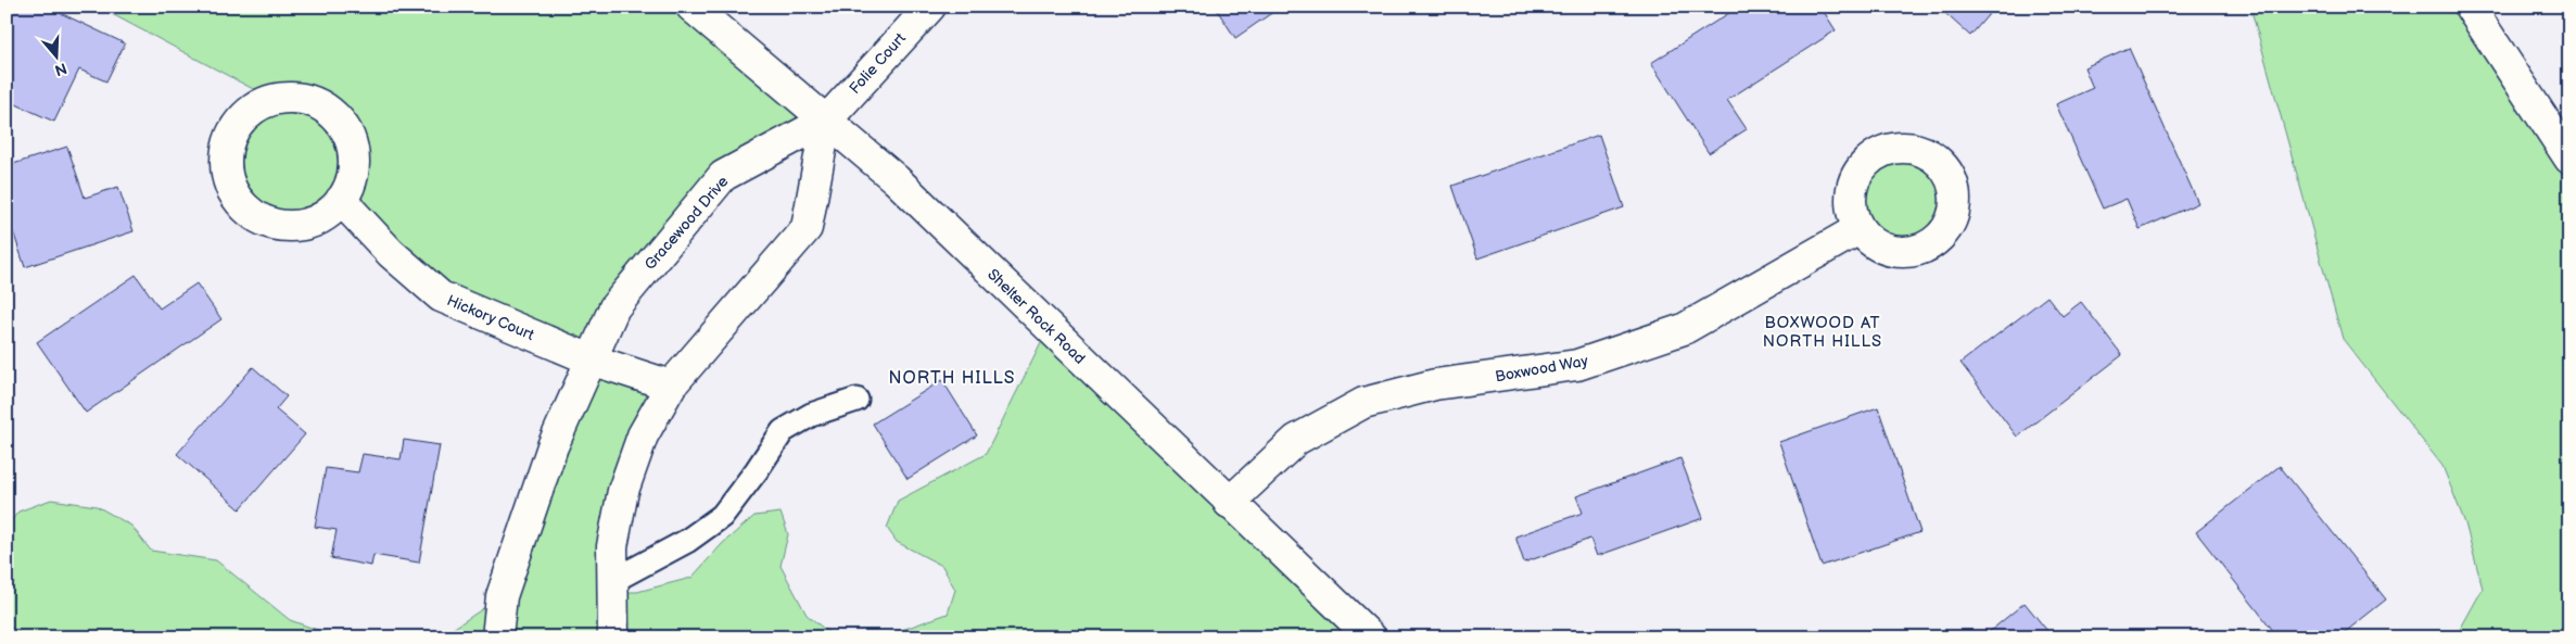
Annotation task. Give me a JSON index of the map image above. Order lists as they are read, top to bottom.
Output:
{
  "streets": {
    "street": [
      "Folie Court",
      "Gracewood Drive",
      "Shelter Rock Road",
      "Hickory Court",
      "Boxwood Way"
    ]
  },
  "crossings": [
    ["Folie Court", "Gracewood Drive"],
    ["Folie Court", "Shelter Rock Road"],
    ["Gracewood Drive", "Shelter Rock Road"],
    ["Gracewood Drive", "Hickory Court"],
    ["Shelter Rock Road", "Boxwood Way"]
  ],
  "districts": ["BOXWOOD AT NORTH HILLS", "NORTH HILLS"],
  "north": "bottom"
}
